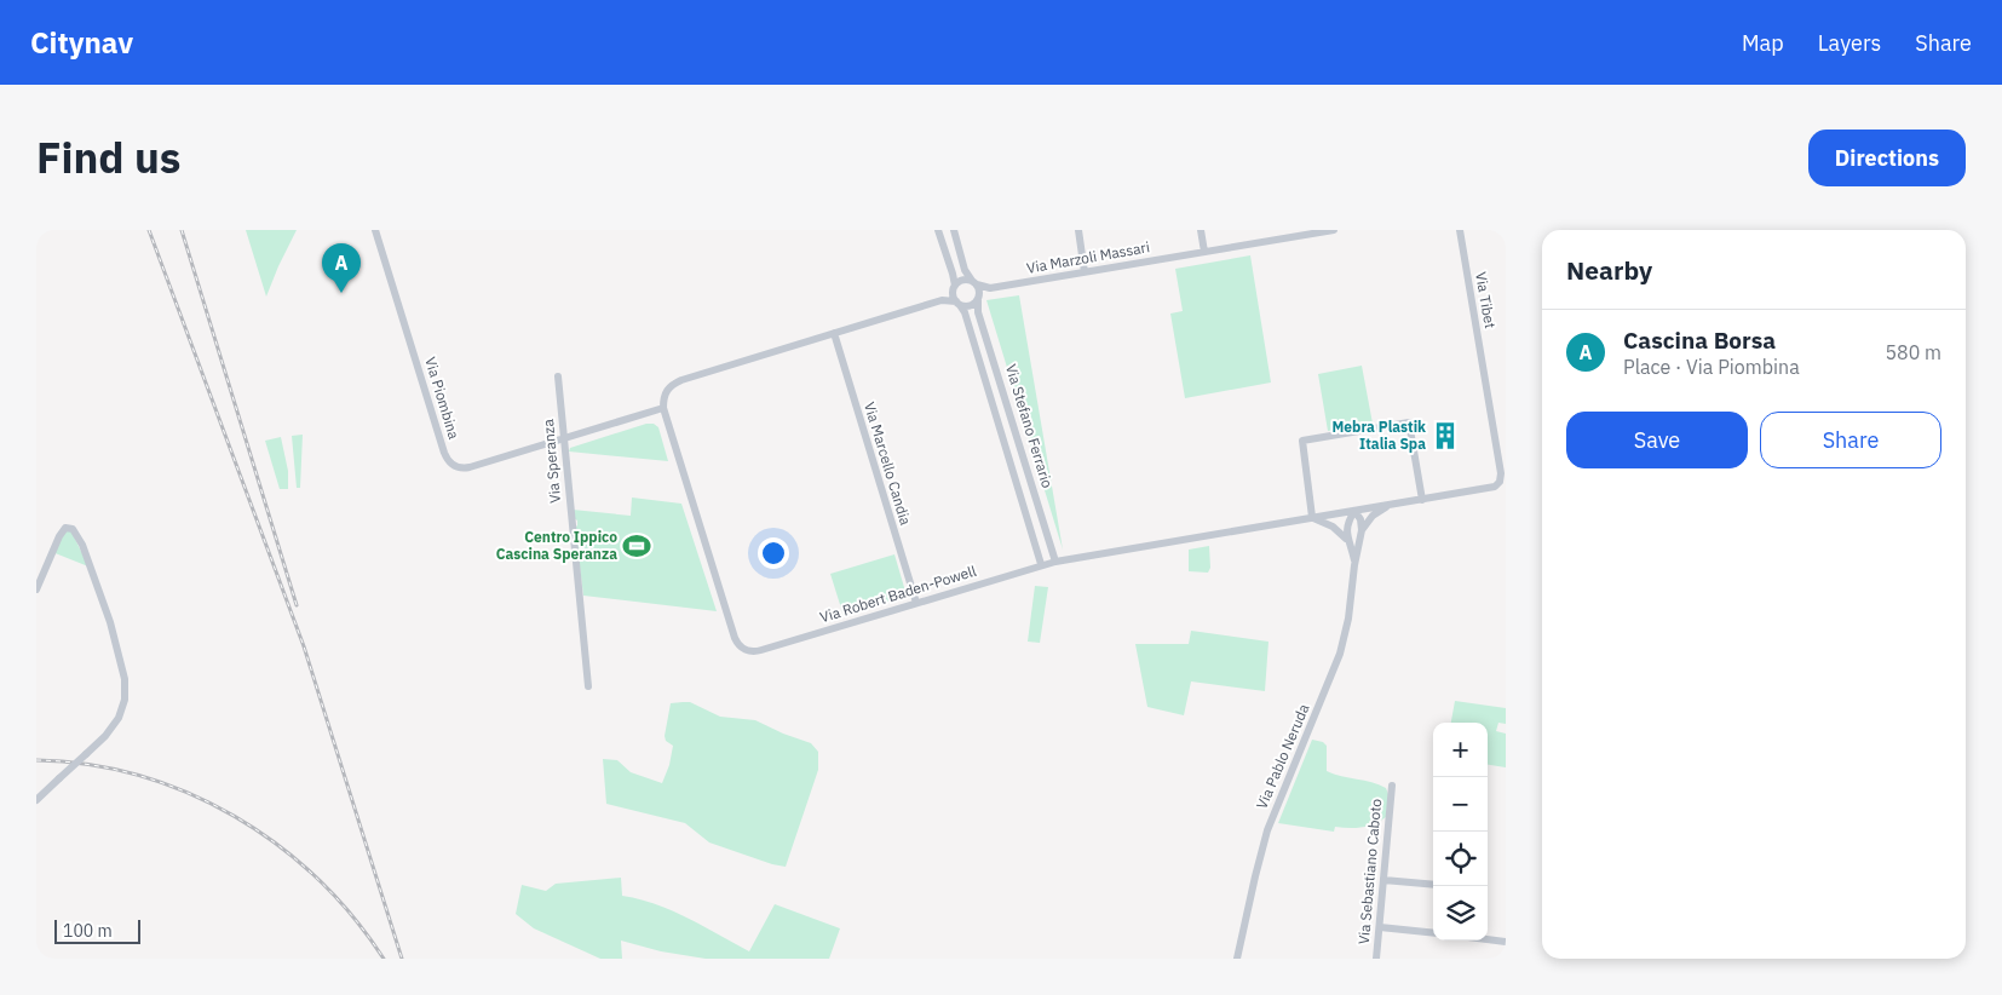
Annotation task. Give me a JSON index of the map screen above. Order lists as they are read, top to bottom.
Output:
{
  "streets": {
    "street": [
      "Via Marzoli Massari",
      "Via Tibet",
      "Via Piombina",
      "Via Stefano Ferrario",
      "Via Speranza",
      "Via Marcello Candia",
      "Via Robert Baden-Powell",
      "Via Pablo Neruda",
      "Via Sebastiano Caboto"
    ]
  },
  "crossings": [
    ["Via Marzoli Massari", "Via Stefano Ferrario"],
    ["Via Tibet", "Via Robert Baden-Powell"],
    ["Via Piombina", "Via Speranza"],
    ["Via Piombina", "Via Robert Baden-Powell"],
    ["Via Stefano Ferrario", "Via Robert Baden-Powell"],
    ["Via Marcello Candia", "Via Robert Baden-Powell"]
  ],
  "places": {
    "building": ["Mebra Plastik Italia Spa"],
    "sports": ["Centro Ippico Cascina Speranza"]
  },
  "scale_bar": "100 m",
  "page": {
    "header": "Citynav",
    "nav": ["Map", "Layers", "Share"],
    "title": "Find us",
    "buttons": [
      "Directions",
      ["Save", "Share"]
    ],
    "heading": "Nearby",
    "pins": "A",
    "list": [
      {
        "mark": "A",
        "name": "Cascina Borsa",
        "note": "Place · Via Piombina",
        "value": "580 m"
      }
    ],
    "map_buttons": ["+", "−"],
    "scale": "100 m"
  }
}
